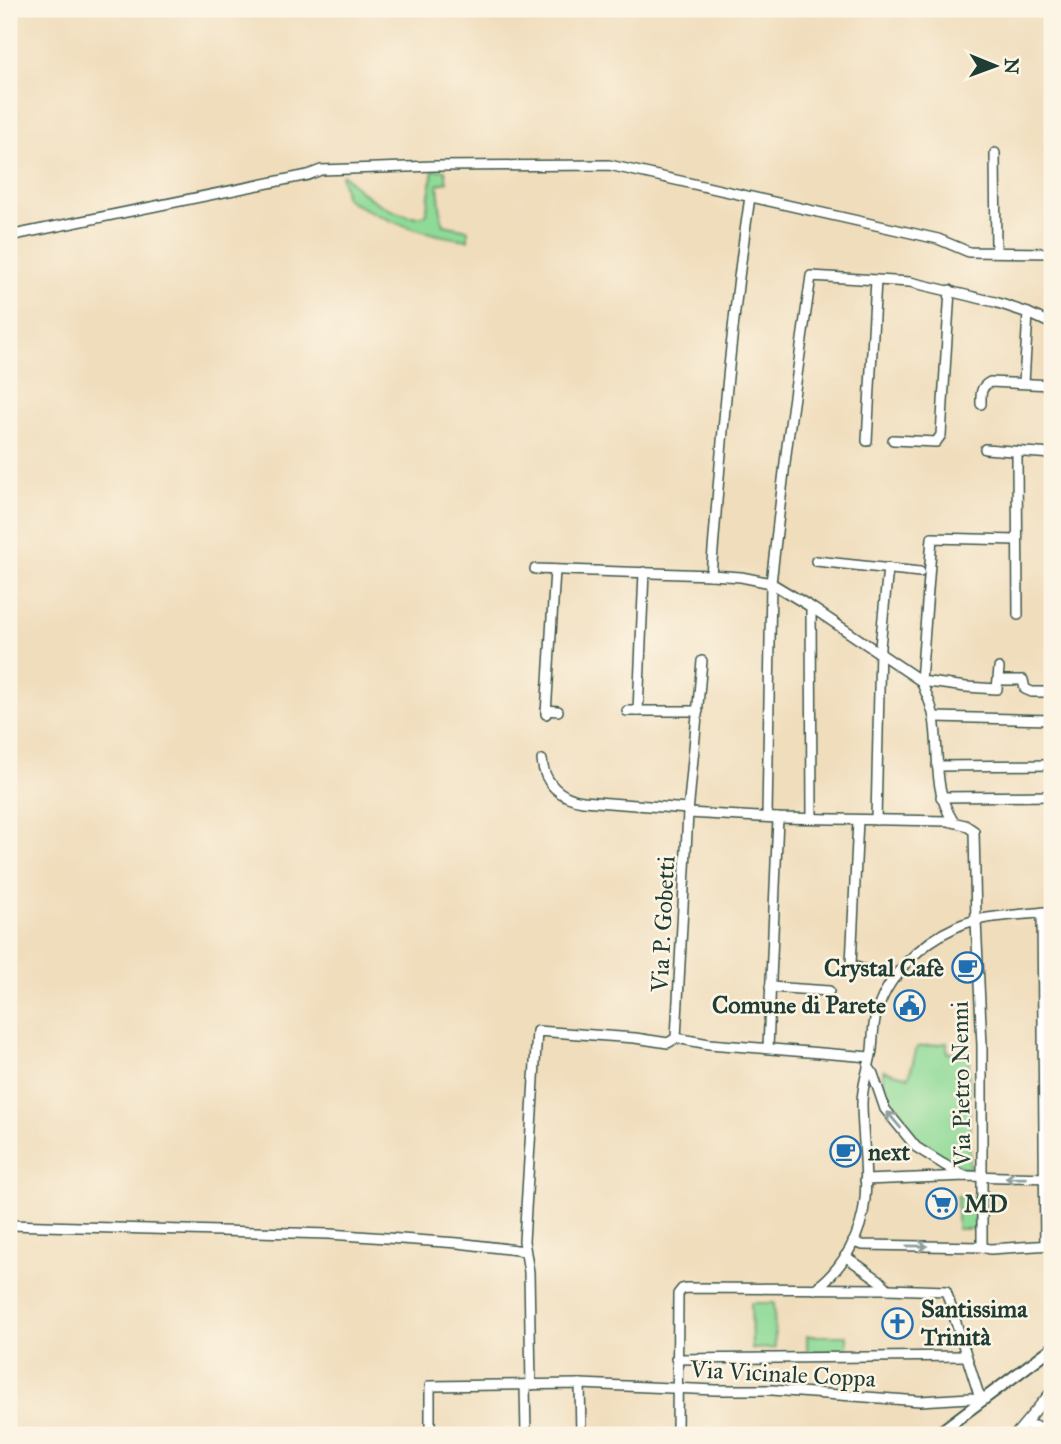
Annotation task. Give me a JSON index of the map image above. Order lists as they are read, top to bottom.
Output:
{
  "streets": {
    "street": ["Via P. Gobetti", "Via Pietro Nenni", "Via Vicinale Coppa"]
  },
  "places": {
    "cafe": ["Crystal Cafè", "next"],
    "public building": ["Comune di Parete"],
    "supermarket": ["MD"],
    "church": ["Santissima Trinità"]
  },
  "north": "right"
}
